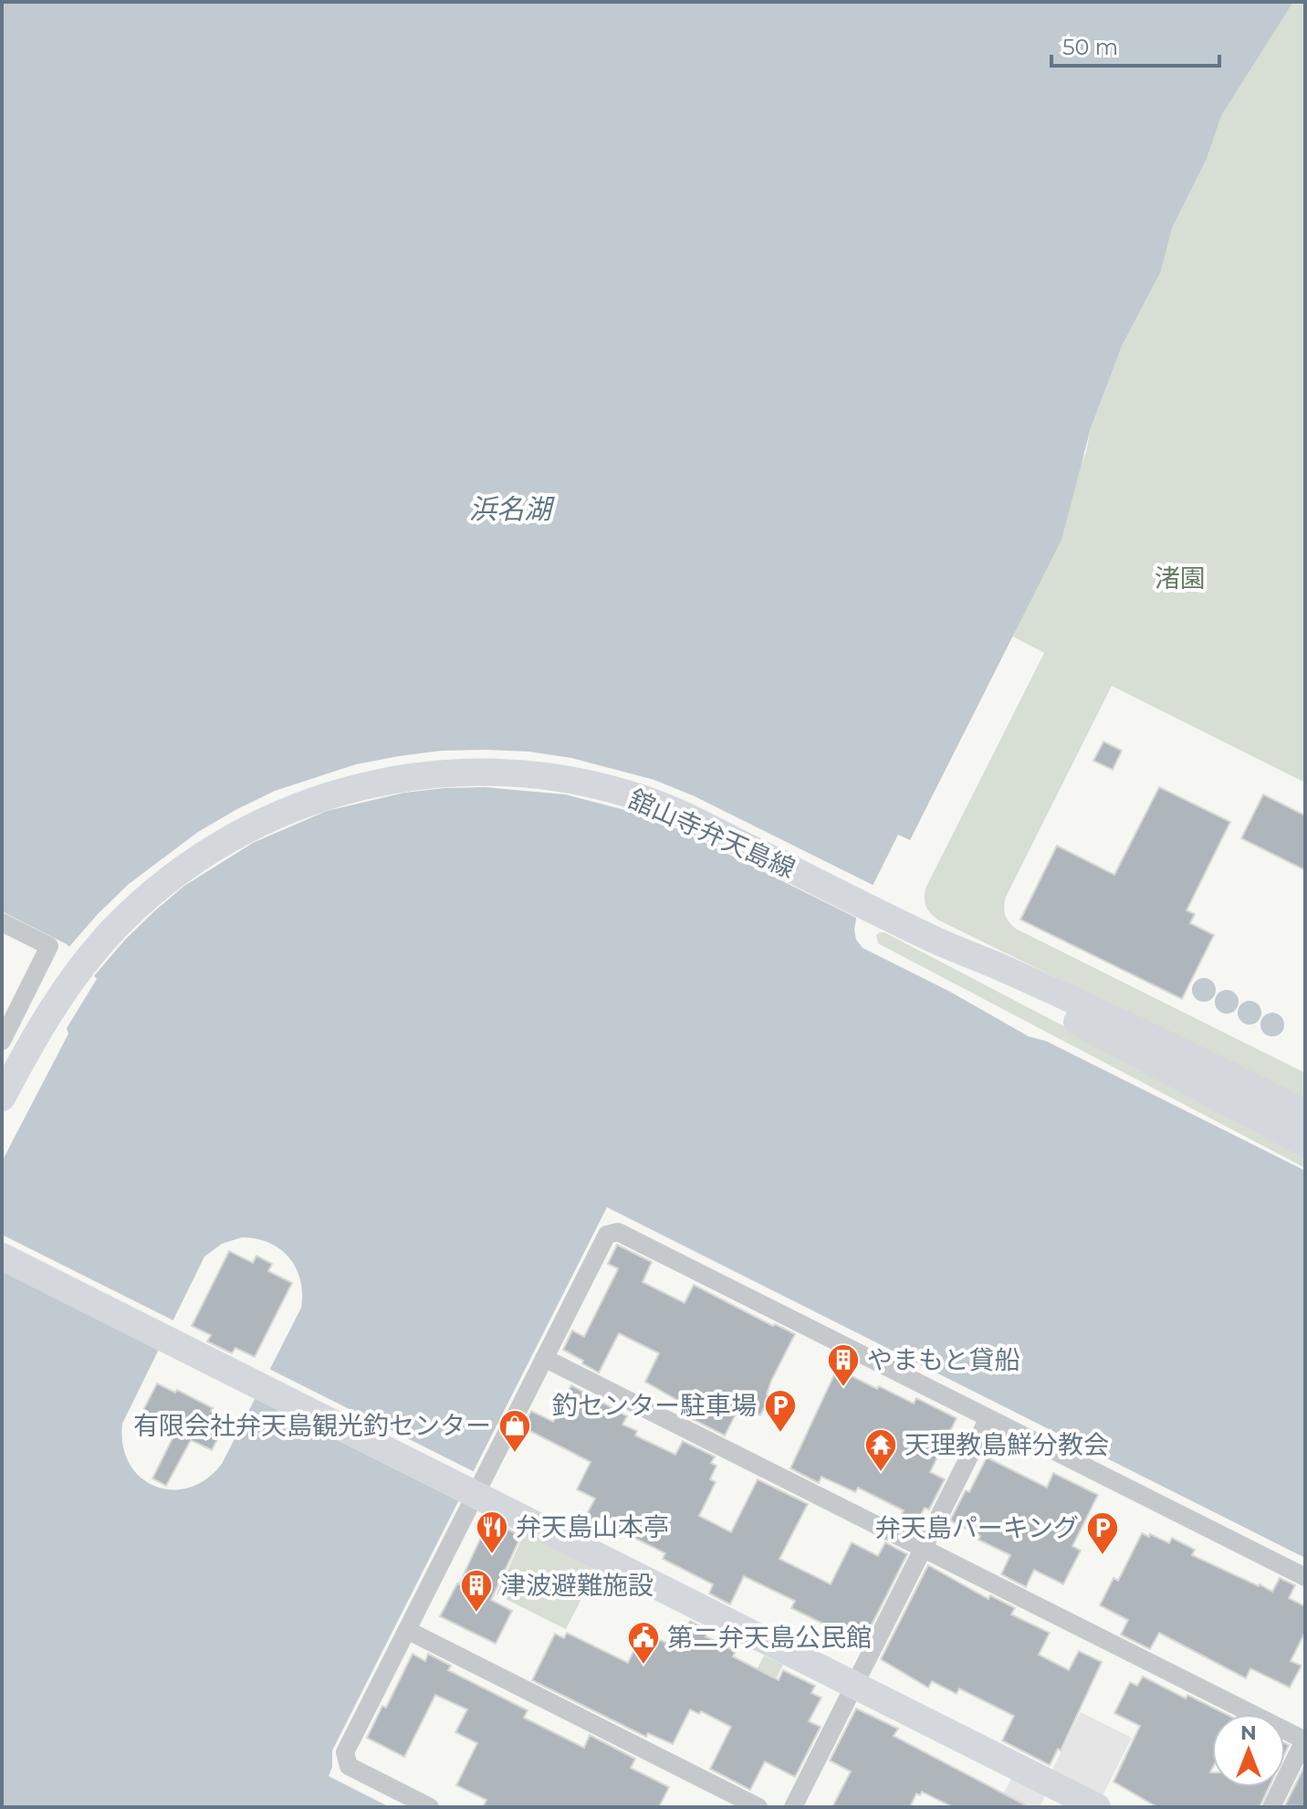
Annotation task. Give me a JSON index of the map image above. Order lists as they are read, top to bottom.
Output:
{
  "streets": {
    "main road": ["舘山寺弁天島線"]
  },
  "water": ["浜名湖"],
  "parks": ["渚園"],
  "places": {
    "building": ["やまもと貸船", "津波避難施設"],
    "parking": ["釣センター駐車場", "弁天島パーキング"],
    "shop": ["有限会社弁天島観光釣センター"],
    "temple": ["天理教島鮮分教会"],
    "restaurant": ["弁天島山本亭"],
    "public building": ["第二弁天島公民館"]
  },
  "scale_bar": "50 m",
  "north": "top"
}
